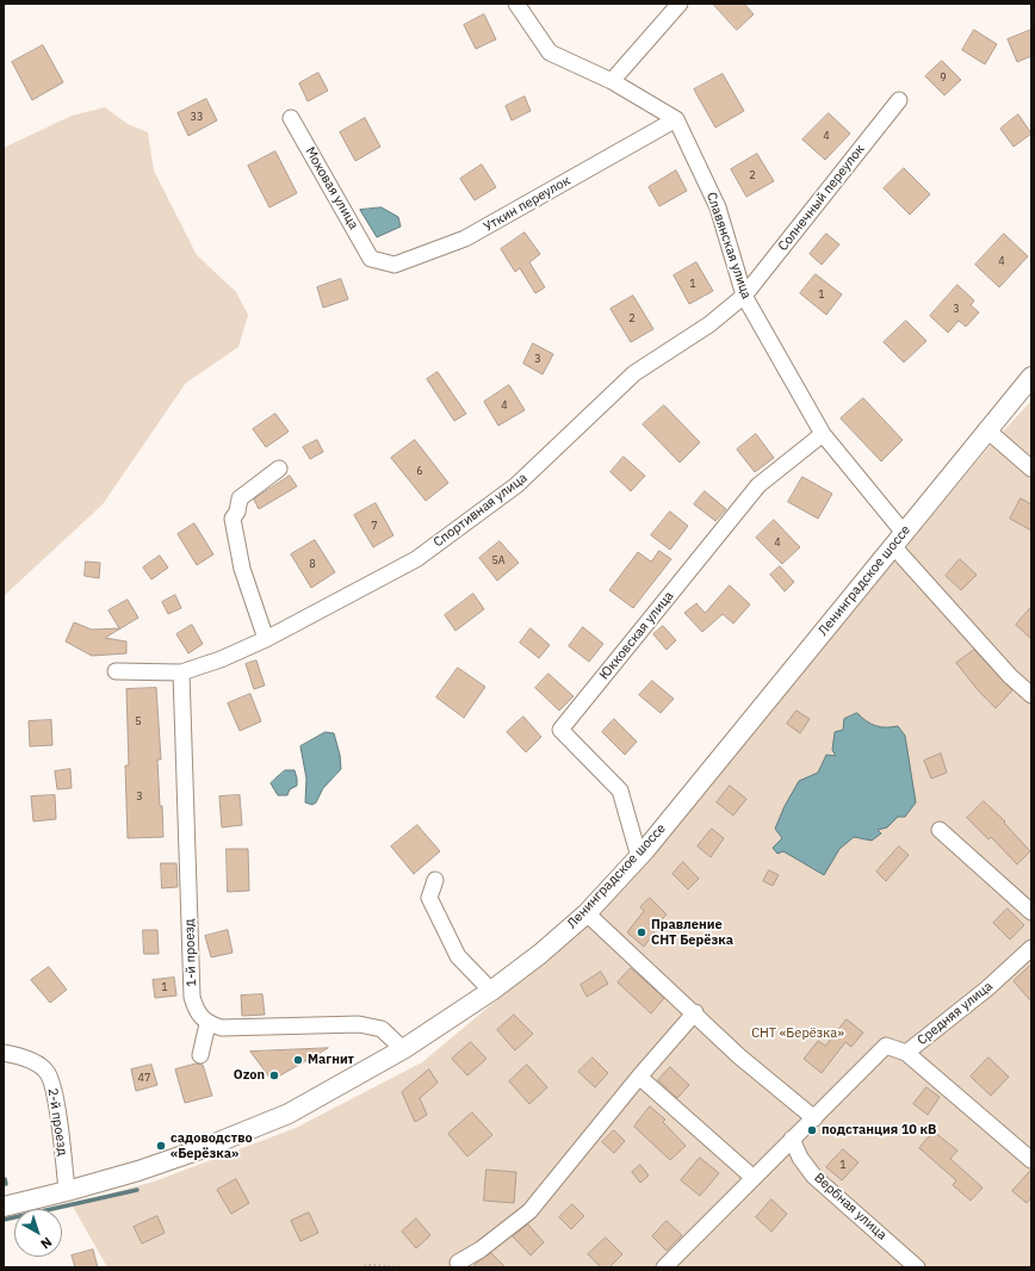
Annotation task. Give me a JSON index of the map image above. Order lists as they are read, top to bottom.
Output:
{
  "streets": {
    "main road": ["Ленинградское шоссе"],
    "street": [
      "Моховая улица",
      "Солнечный переулок",
      "Уткин переулок",
      "Славянская улица",
      "Спортивная улица",
      "Юкковская улица",
      "1-й проезд",
      "Средняя улица",
      "2-й проезд",
      "Вербная улица"
    ]
  },
  "crossings": [
    ["Моховая улица", "Уткин переулок"],
    ["Солнечный переулок", "Славянская улица"],
    ["Солнечный переулок", "Спортивная улица"],
    ["Уткин переулок", "Славянская улица"],
    ["Славянская улица", "Спортивная улица"],
    ["Славянская улица", "Ленинградское шоссе"],
    ["Славянская улица", "Юкковская улица"],
    ["Спортивная улица", "1-й проезд"],
    ["Ленинградское шоссе", "Юкковская улица"],
    ["Ленинградское шоссе", "2-й проезд"]
  ],
  "parks": ["СНТ «Берёзка»"],
  "places": [
    "Правление СНТ Берёзка",
    "Магнит",
    "Ozon",
    "подстанция 10 кВ",
    "садоводство «Берёзка»"
  ],
  "house_numbers": [
    "9",
    "33",
    "4",
    "2",
    "4",
    "1",
    "1",
    "3",
    "2",
    "3",
    "4",
    "6",
    "7",
    "4",
    "5А",
    "8",
    "5",
    "3",
    "1",
    "47",
    "1"
  ],
  "north": "bottom right"
}
